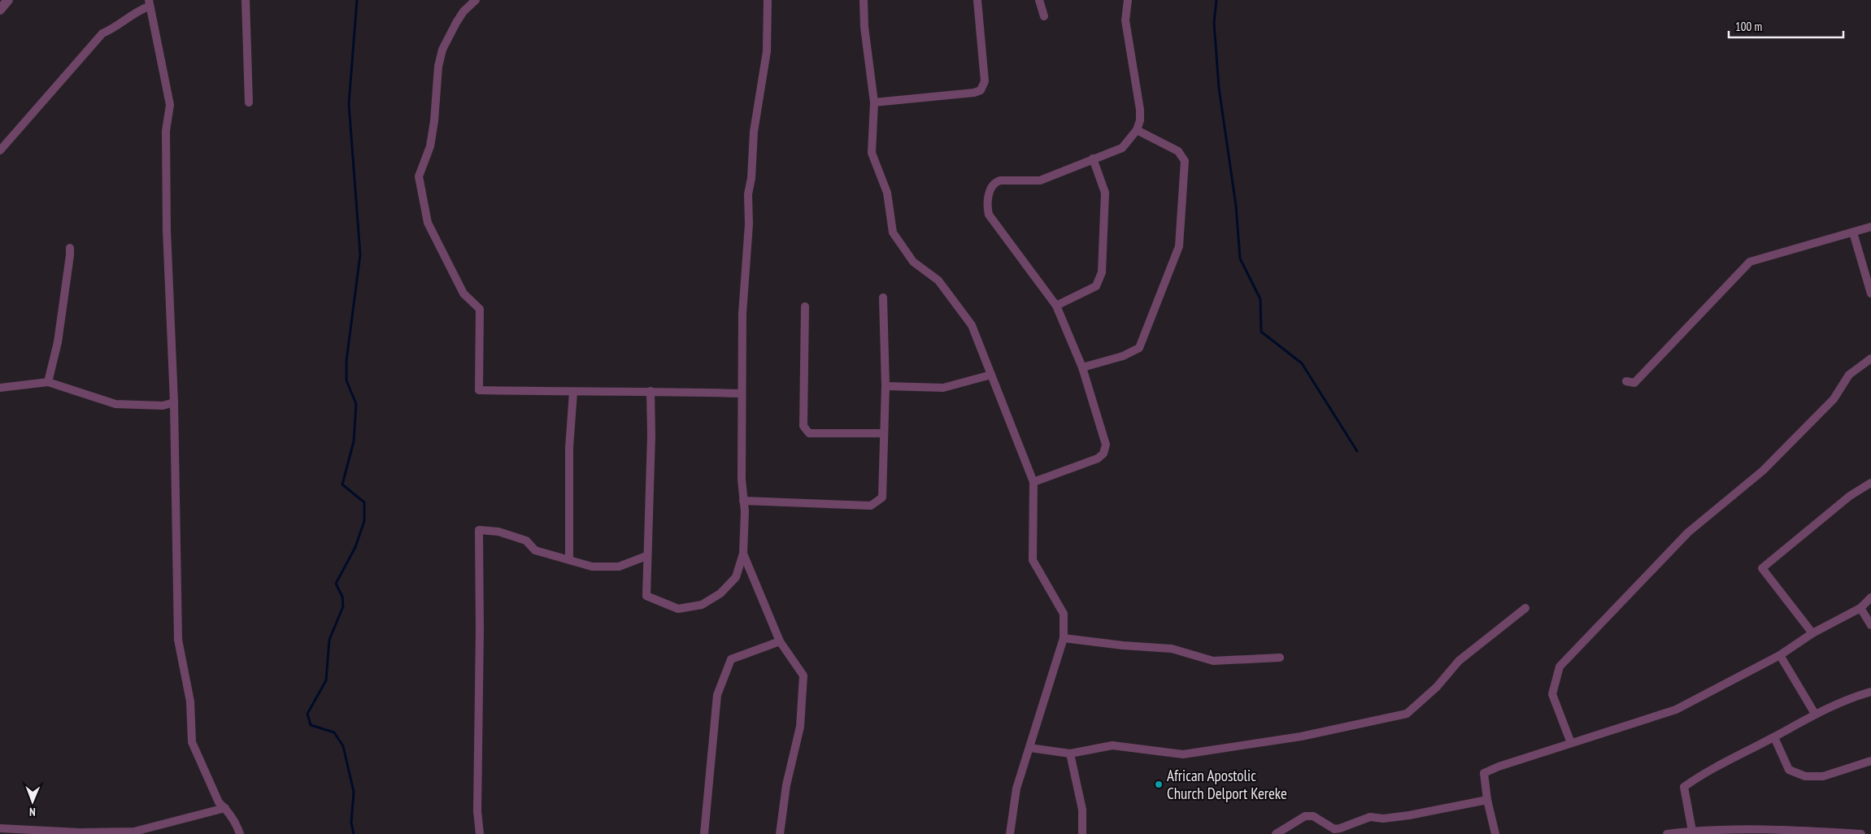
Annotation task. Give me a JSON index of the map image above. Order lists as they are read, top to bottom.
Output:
{
  "places": ["African Apostolic Church Delport Kereke"],
  "scale_bar": "100 m",
  "north": "bottom"
}
